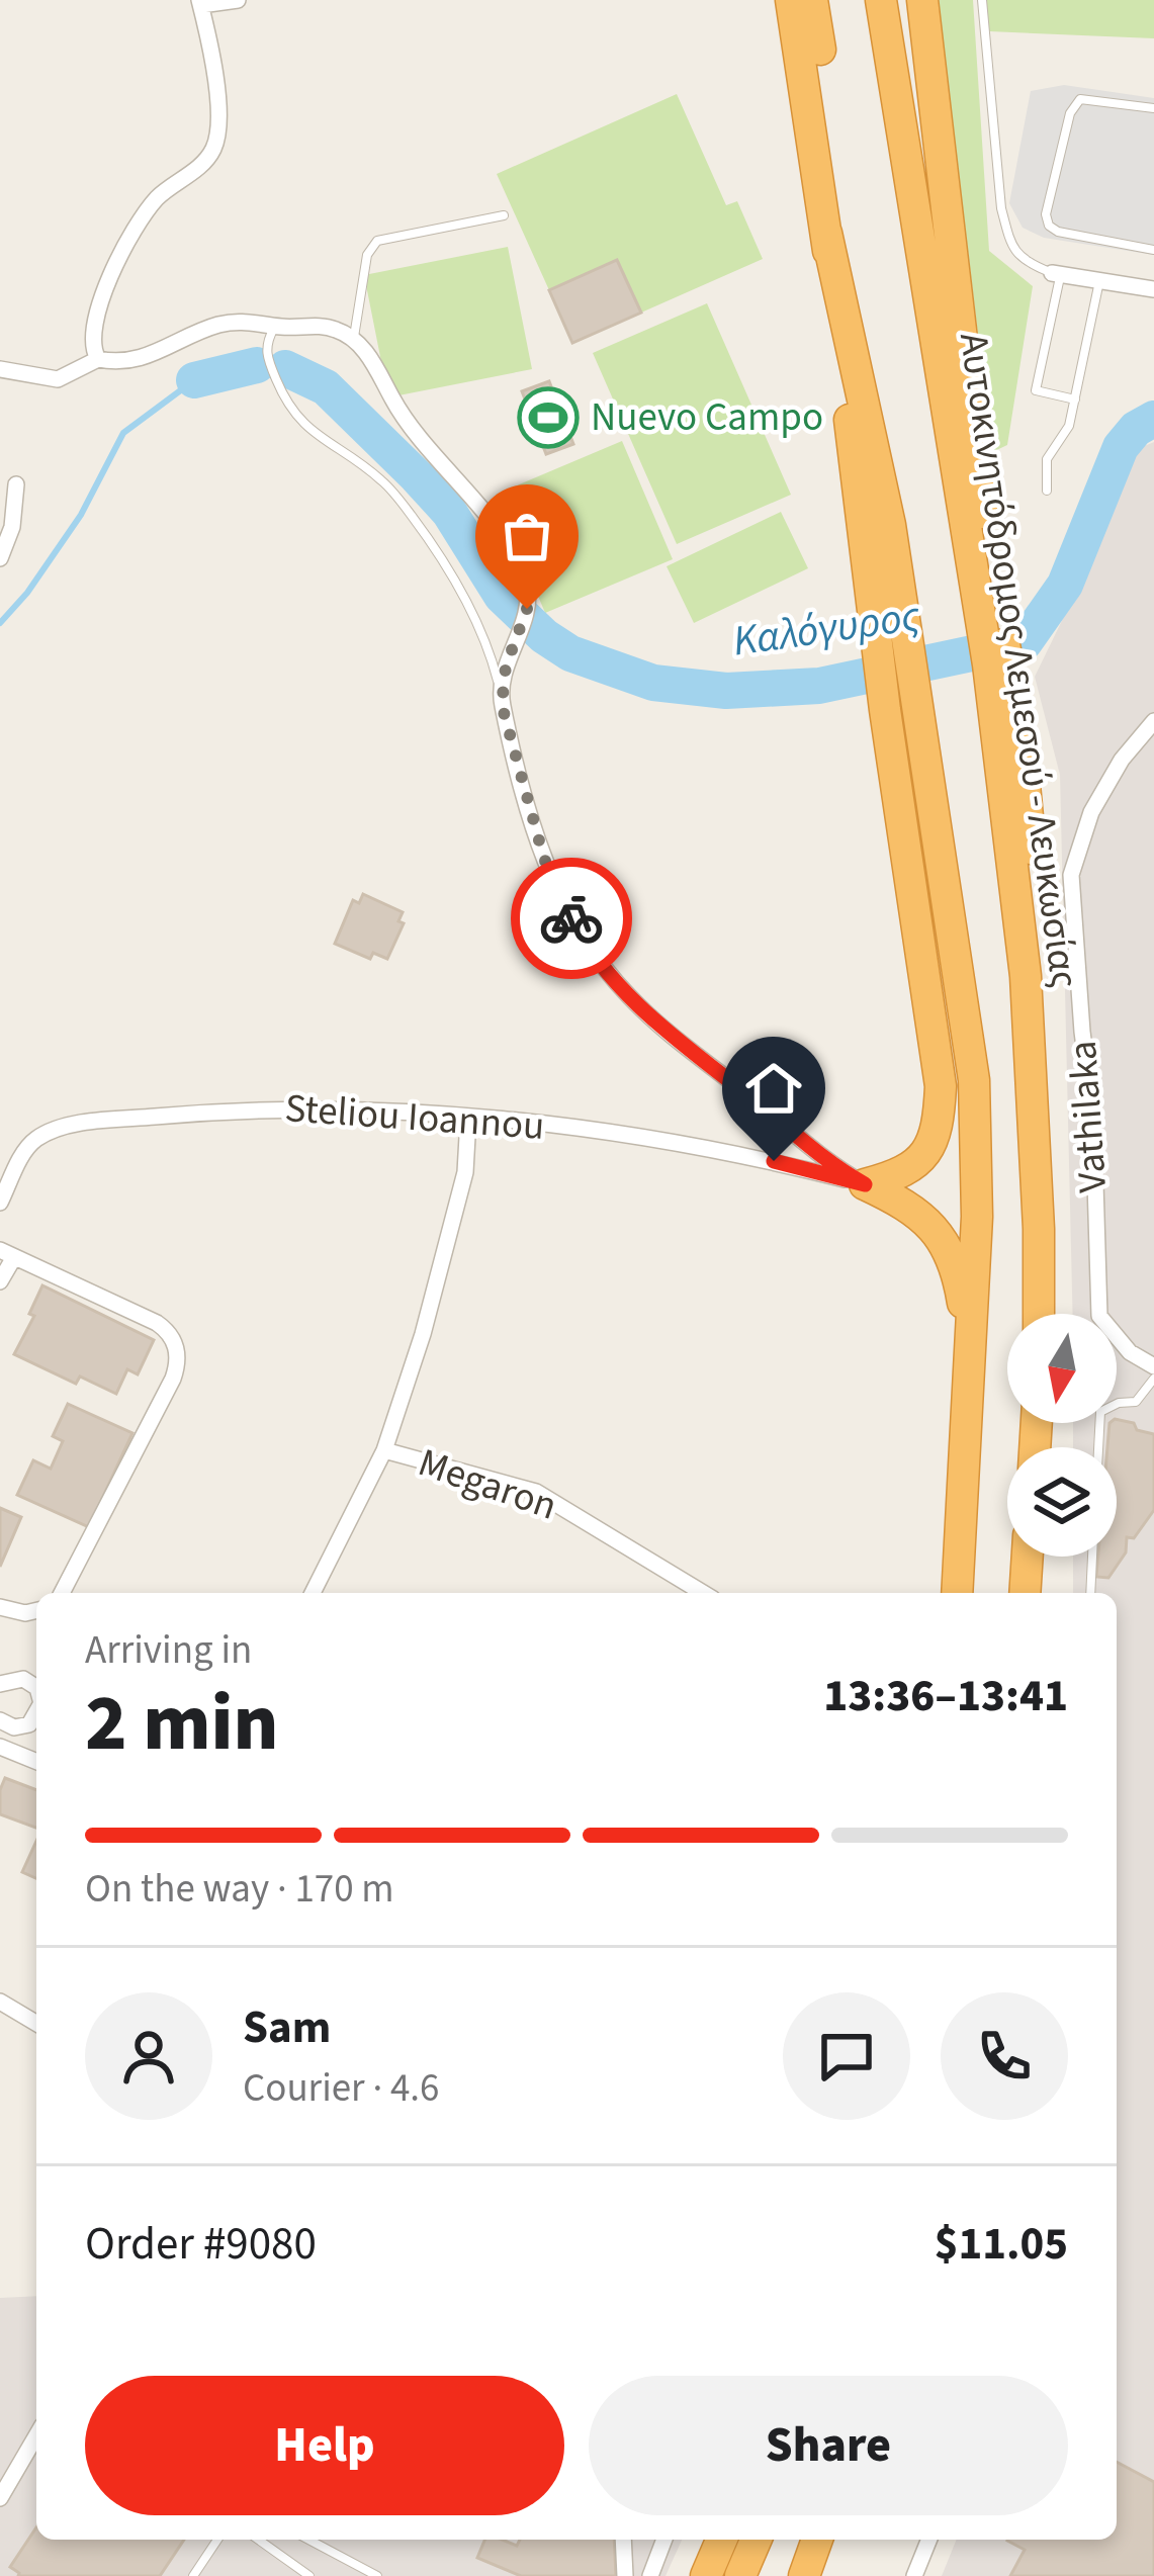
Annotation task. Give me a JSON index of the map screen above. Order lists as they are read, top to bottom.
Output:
{
  "streets": {
    "highway": ["Αυτοκινητόδρομος Λεμεσού - Λευκωσίας"],
    "street": ["Vathilaka", "Steliou Ioannou", "Megaron"]
  },
  "water": ["Καλόγυρος"],
  "places": {
    "sports": ["Nuevo Campo"]
  },
  "north": "bottom",
  "page": {
    "heading": ["2 min", "Arriving in", "13:36–13:41"],
    "panel": [
      "Sam",
      "Courier · 4.6",
      "Order #9080",
      "$11.05"
    ],
    "bar": "On the way · 170 m",
    "buttons": ["Help", "Share"]
  }
}
